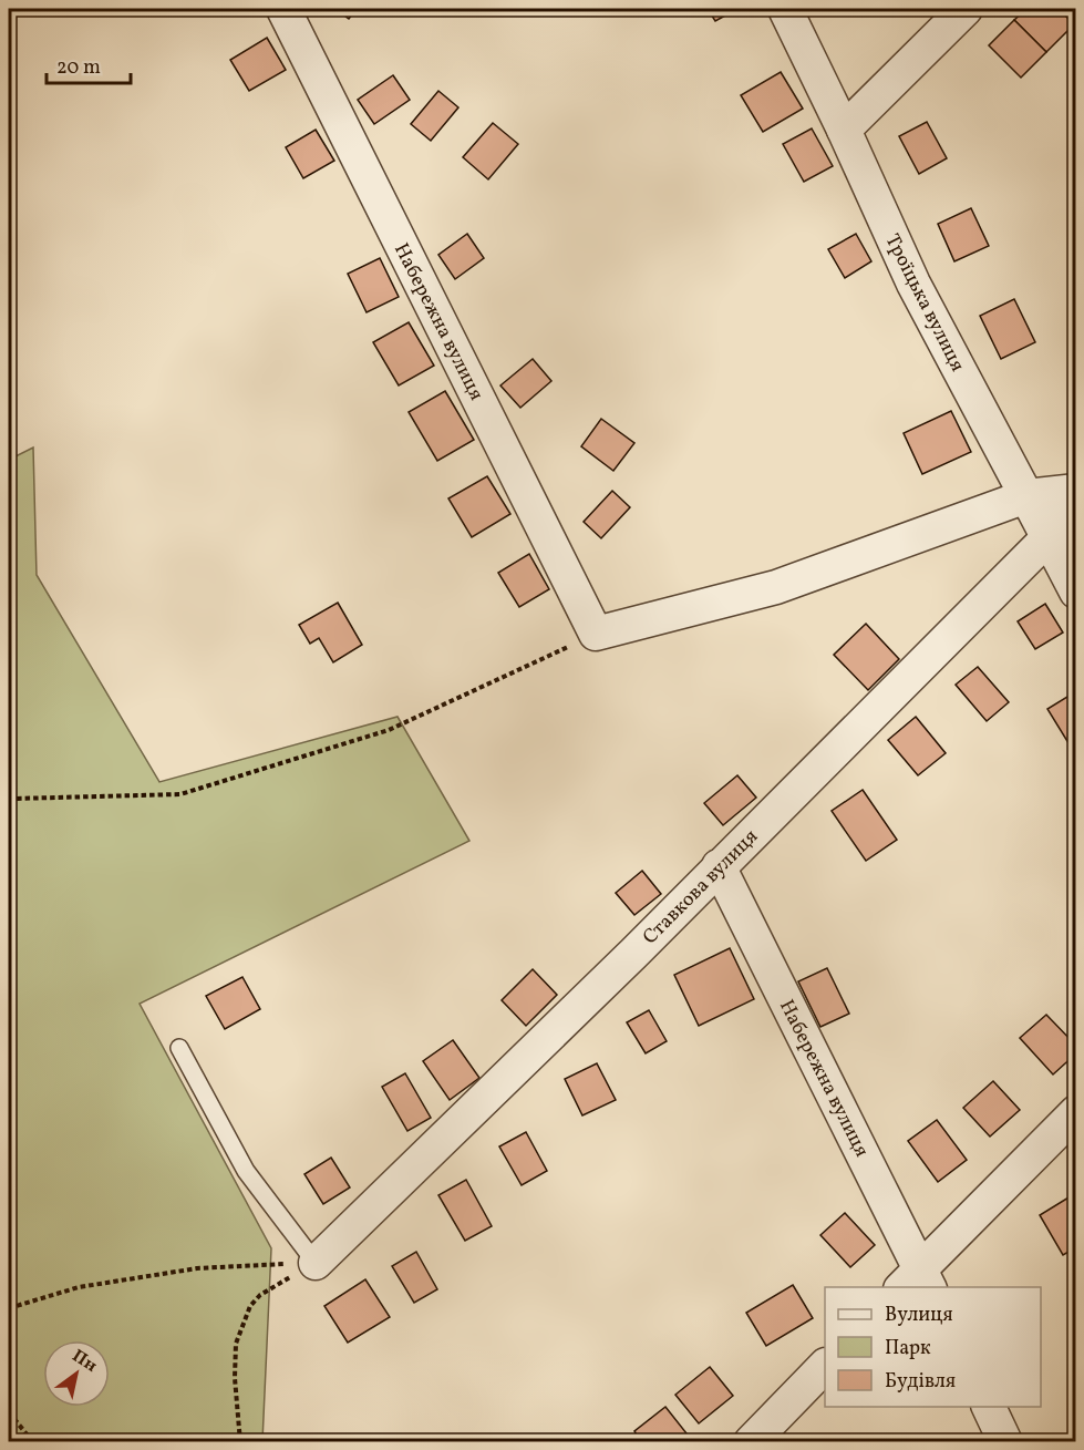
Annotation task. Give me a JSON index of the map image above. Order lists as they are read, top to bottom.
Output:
{
  "streets": {
    "street": ["Троїцька вулиця", "Набережна вулиця", "Ставкова вулиця"]
  },
  "crossings": [
    ["Троїцька вулиця", "Ставкова вулиця"],
    ["Набережна вулиця", "Ставкова вулиця"]
  ],
  "legend": ["Вулиця", "Парк", "Будівля"],
  "scale_bar": "20 m",
  "north": "top right"
}
